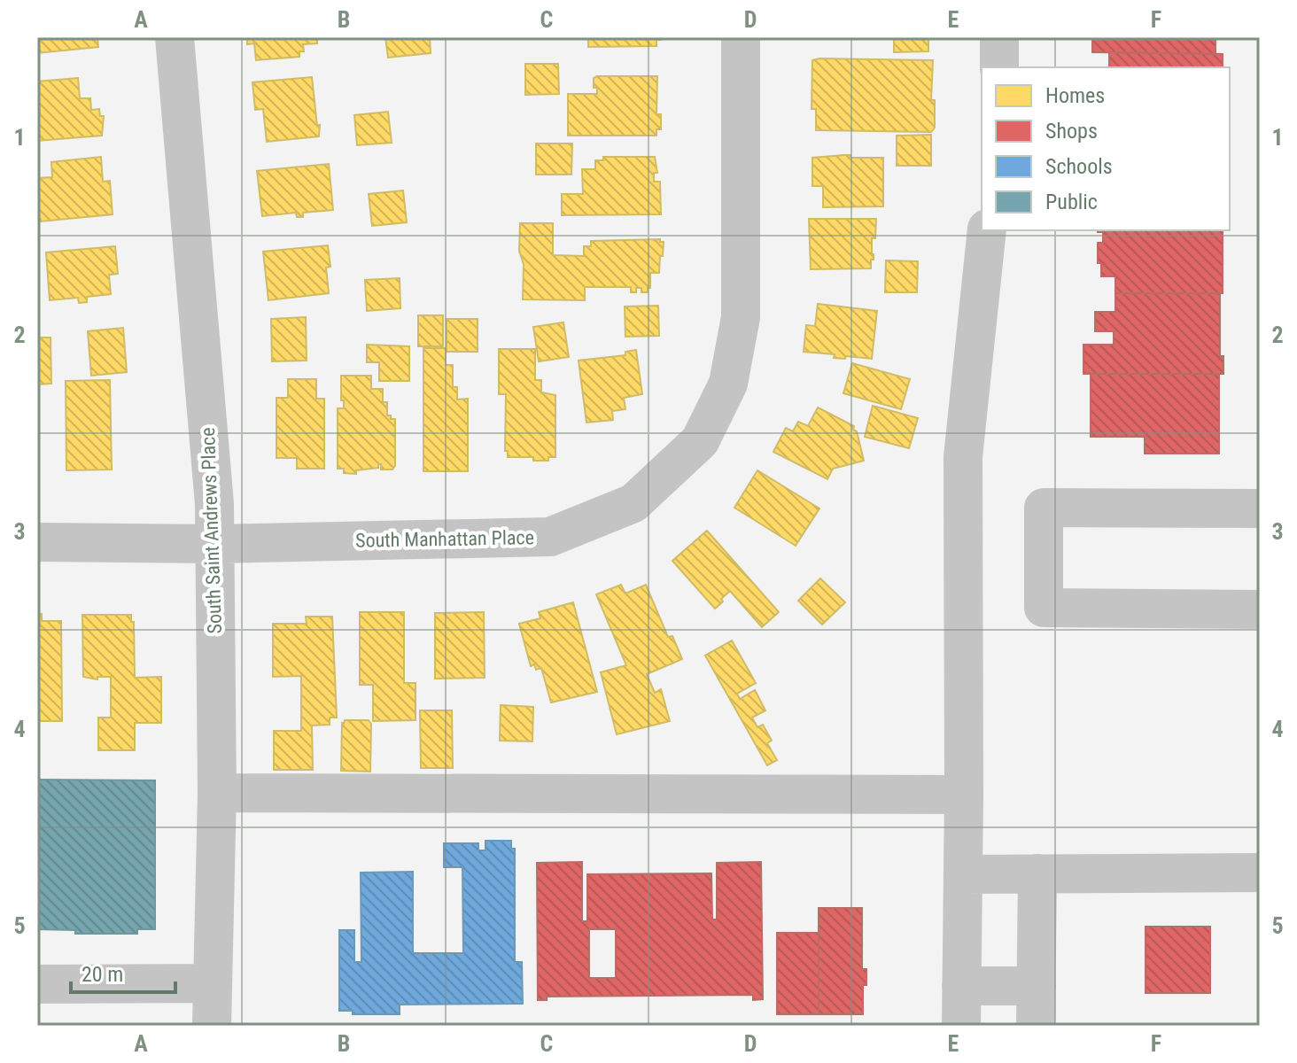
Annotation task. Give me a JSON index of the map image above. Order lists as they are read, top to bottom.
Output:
{
  "streets": {
    "street": ["South Saint Andrews Place", "South Manhattan Place"]
  },
  "crossings": [
    ["South Saint Andrews Place", "South Manhattan Place"]
  ],
  "legend": [
    "Homes",
    "Shops",
    "Schools",
    "Public"
  ],
  "scale_bar": "20 m",
  "grid": {
    "columns": [
      "A",
      "B",
      "C",
      "D",
      "E",
      "F"
    ],
    "rows": [
      "1",
      "2",
      "3",
      "4",
      "5"
    ]
  }
}
